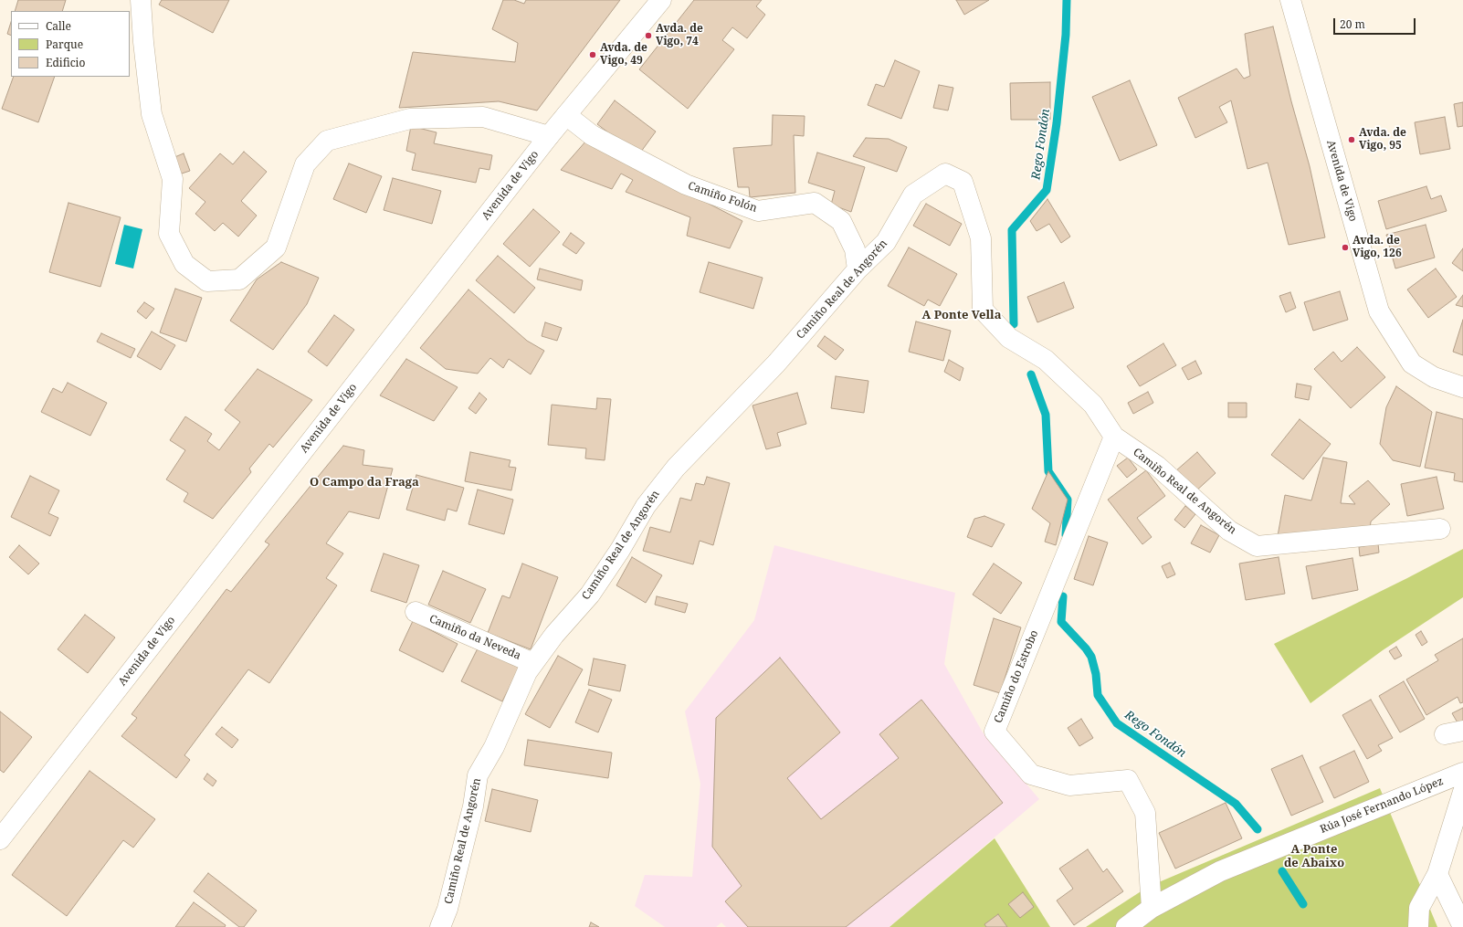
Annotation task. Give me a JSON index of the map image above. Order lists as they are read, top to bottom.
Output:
{
  "streets": {
    "street": [
      "Avenida de Vigo",
      "Camiño Folón",
      "Camiño Real de Angorén",
      "Camiño da Neveda",
      "Camiño do Estrobo",
      "Rúa José Fernando López"
    ]
  },
  "crossings": [
    ["Avenida de Vigo", "Camiño Folón"],
    ["Camiño Folón", "Camiño Real de Angorén"],
    ["Camiño Real de Angorén", "Camiño da Neveda"],
    ["Camiño Real de Angorén", "Camiño do Estrobo"],
    ["Camiño do Estrobo", "Rúa José Fernando López"]
  ],
  "districts": ["A Ponte Vella", "O Campo da Fraga", "A Ponte de Abaixo"],
  "water": ["Rego Fondón"],
  "places": [
    "Avda. de Vigo, 74",
    "Avda. de Vigo, 49",
    "Avda. de Vigo, 95",
    "Avda. de Vigo, 126"
  ],
  "legend": ["Calle", "Parque", "Edificio"],
  "scale_bar": "20 m"
}
